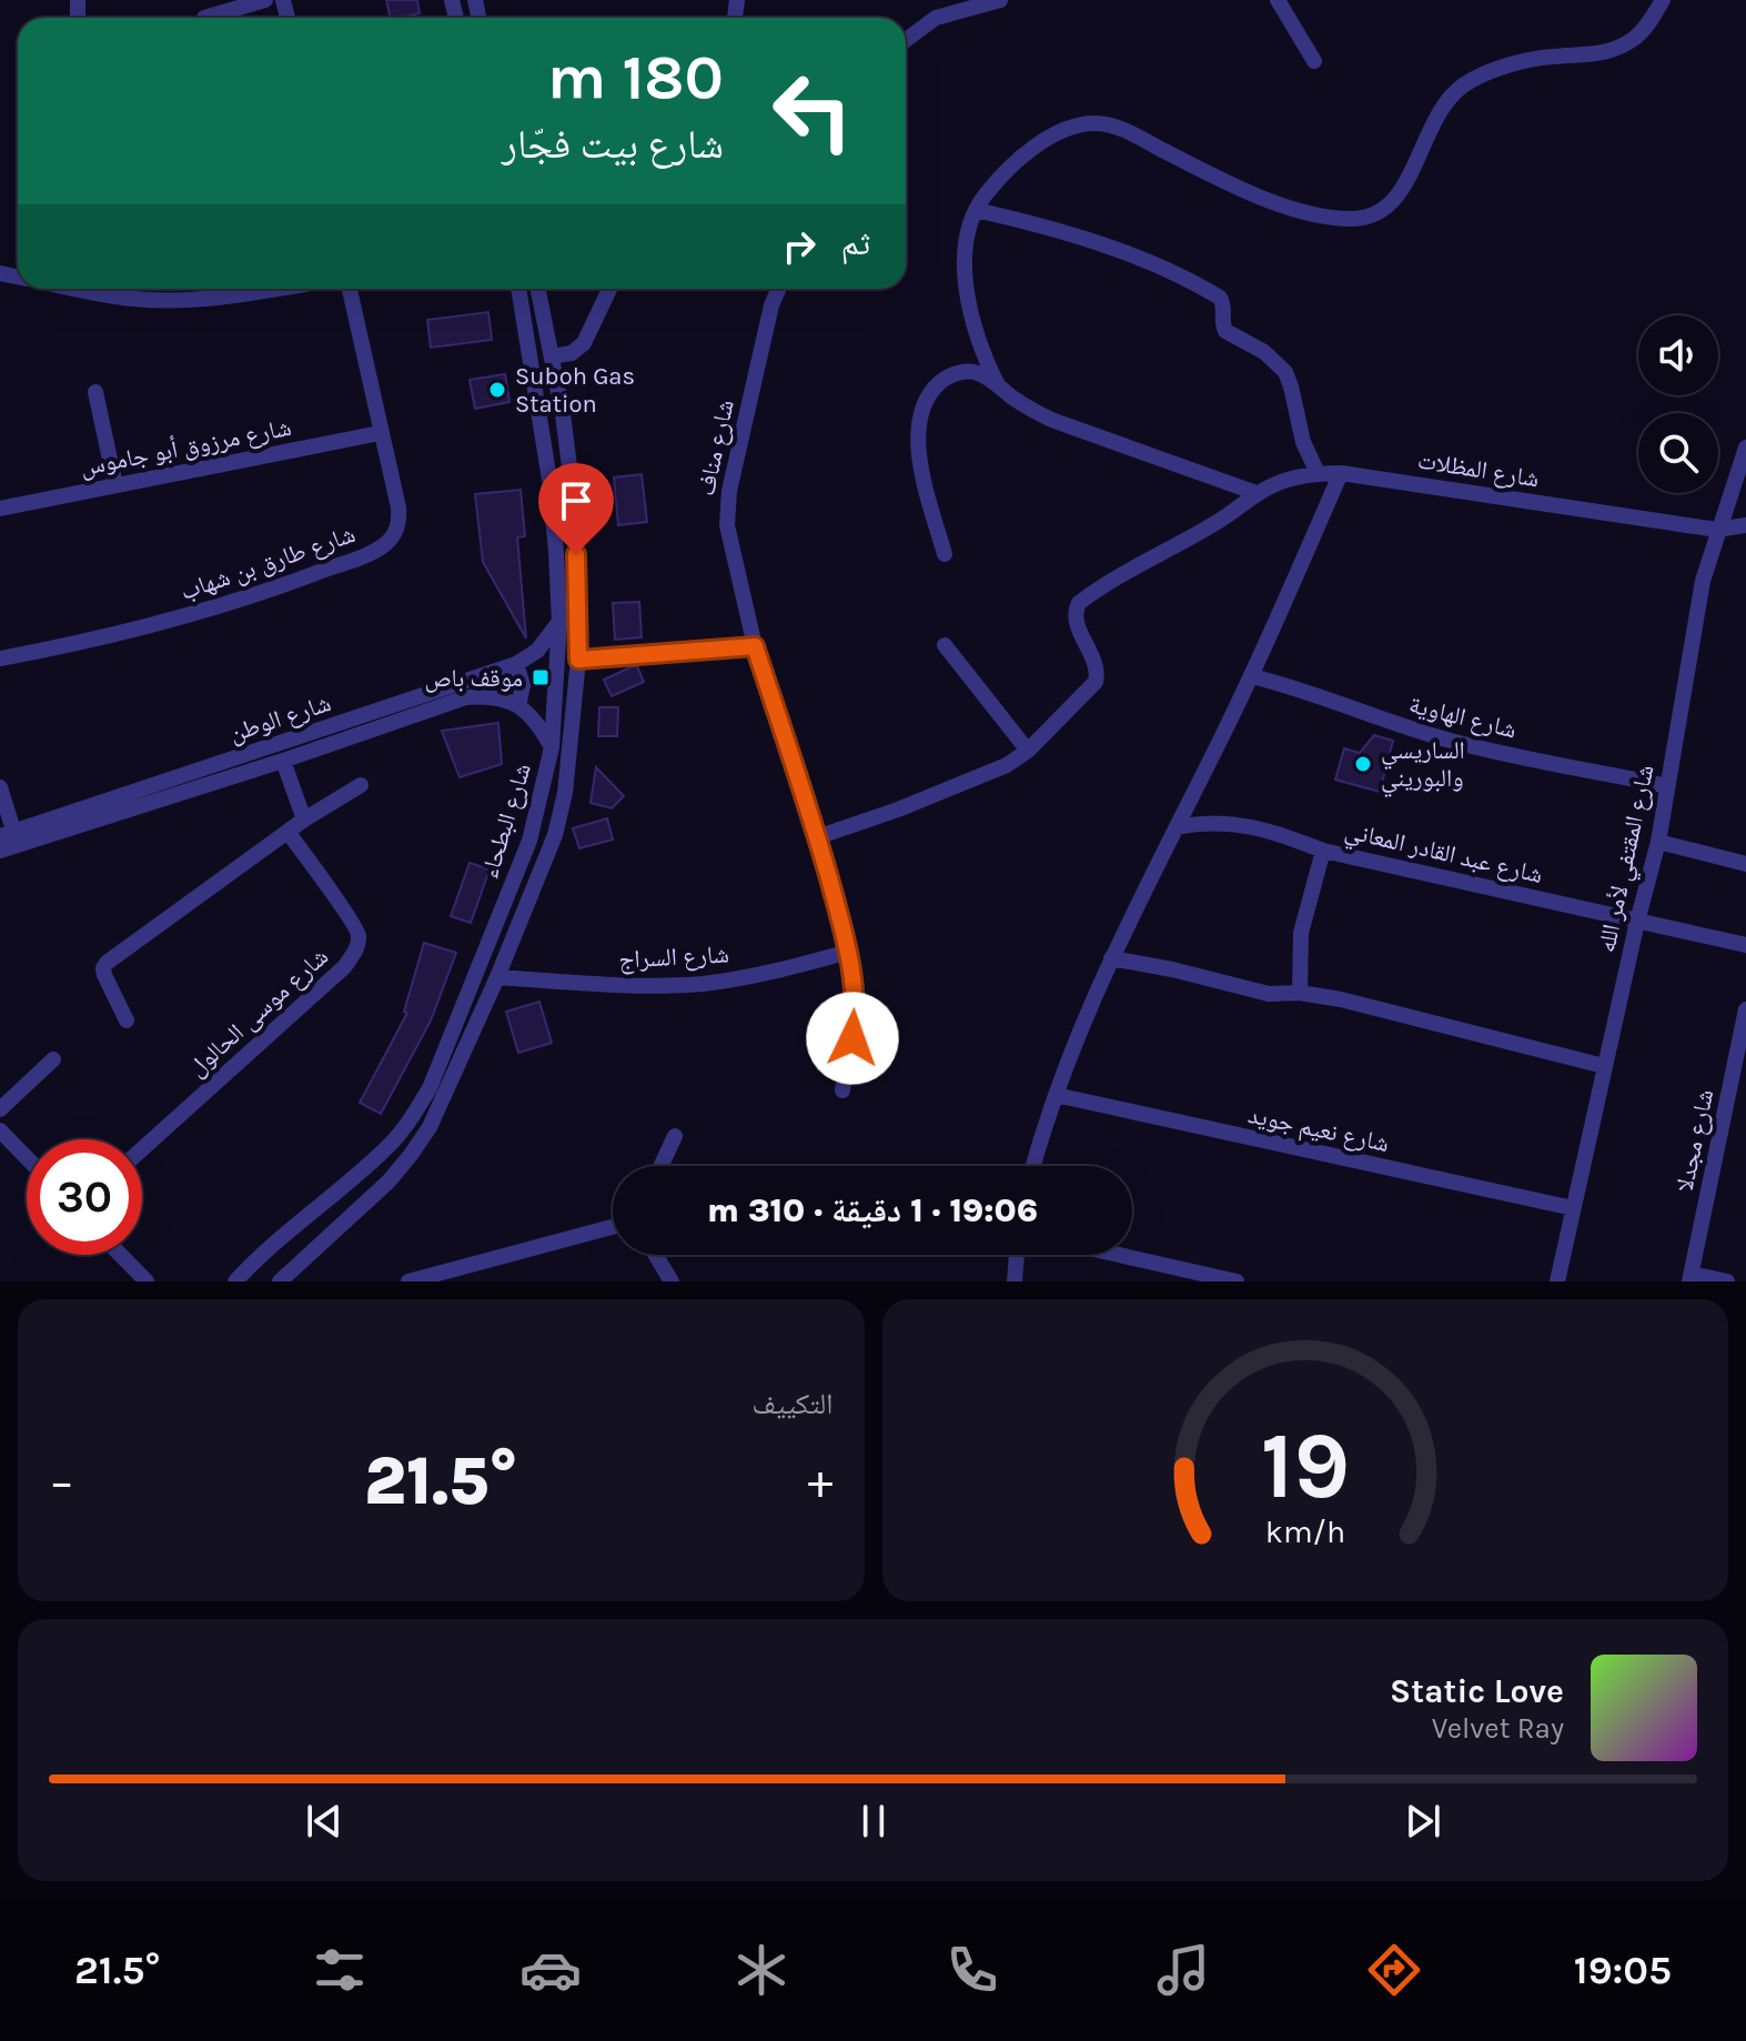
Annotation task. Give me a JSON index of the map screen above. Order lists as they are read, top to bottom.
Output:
{
  "streets": {
    "street": [
      "شارع مرزوق أبو جاموس",
      "شارع مناف",
      "شارع المظلات",
      "شارع طارق بن شهاب",
      "شارع الهاوية",
      "شارع الوطن",
      "شارع البطحاء",
      "شارع عبد القادر المعاني",
      "شارع المقتفي لأمر الله",
      "شارع السراج",
      "شارع موسى الحالول",
      "شارع نعيم جويد",
      "شارع مجدلا"
    ]
  },
  "crossings": [
    ["شارع مرزوق أبو جاموس", "شارع طارق بن شهاب"],
    ["شارع مناف", "شارع السراج"],
    ["شارع المظلات", "شارع المقتفي لأمر الله"],
    ["شارع الهاوية", "شارع المقتفي لأمر الله"],
    ["شارع الوطن", "شارع البطحاء"],
    ["شارع البطحاء", "شارع السراج"],
    ["شارع عبد القادر المعاني", "شارع المقتفي لأمر الله"],
    ["شارع المقتفي لأمر الله", "شارع نعيم جويد"]
  ],
  "places": {
    "other": ["Suboh Gas Station", "الساريسي والبوريني"],
    "transit": ["موقف باص"]
  },
  "page": {
    "turn": ["180 m", "شارع بيت فجّار"],
    "then": "ثم",
    "limit": "30",
    "trip": "19:06 · 1 دقيقة · 310 m",
    "tile": "التكييف",
    "heat": ["−", "21.5°", "+"],
    "song": ["Static Love", "Velvet Ray"],
    "tabs": ["19:05", "21.5°"],
    "gauge": ["19", "km/h"]
  }
}
